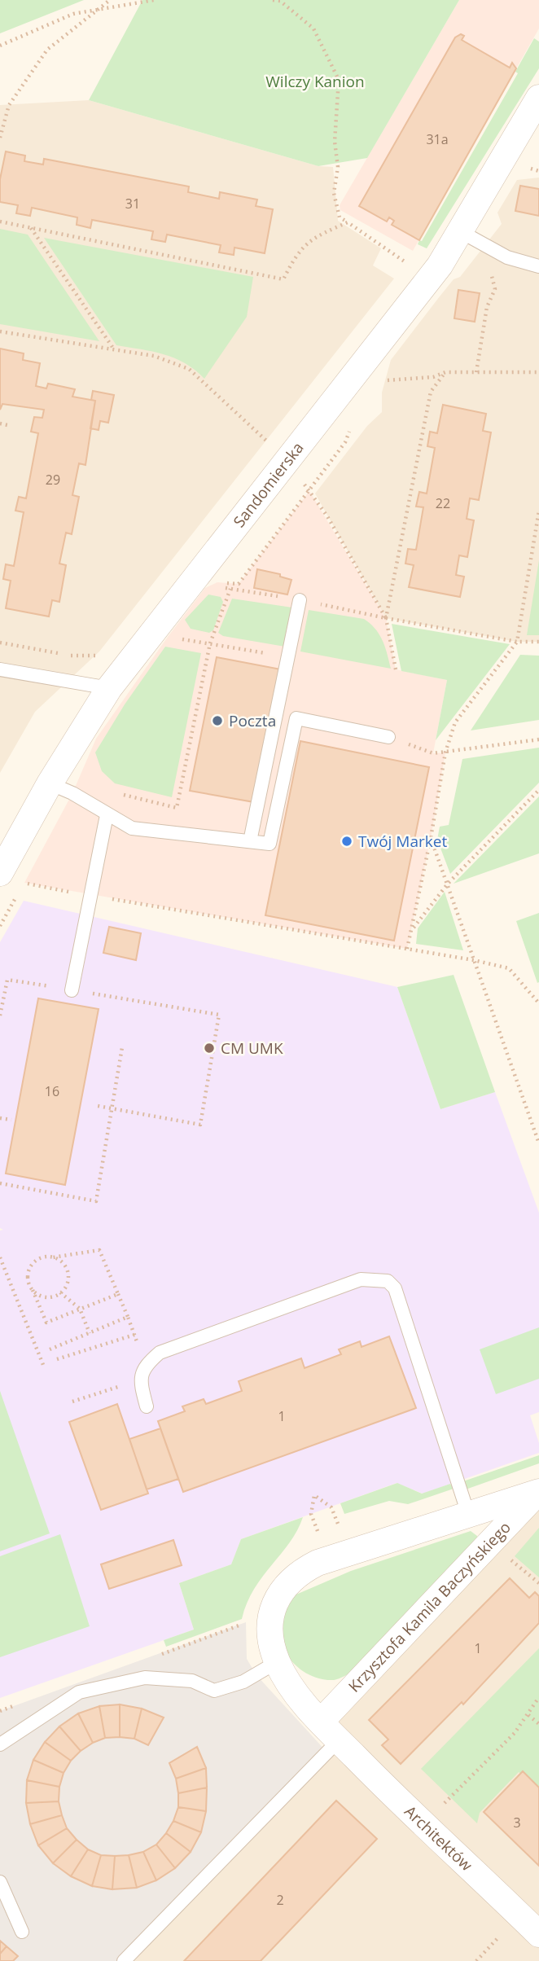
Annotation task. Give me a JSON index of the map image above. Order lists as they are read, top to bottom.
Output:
{
  "streets": {
    "street": ["Sandomierska", "Krzysztofa Kamila Baczyńskiego", "Architektów"]
  },
  "crossings": [
    ["Krzysztofa Kamila Baczyńskiego", "Architektów"]
  ],
  "parks": ["Wilczy Kanion"],
  "places": ["Poczta", "Twój Market", "CM UMK"],
  "house_numbers": [
    "31a",
    "31",
    "29",
    "22",
    "16",
    "1",
    "1",
    "3",
    "2"
  ]
}
